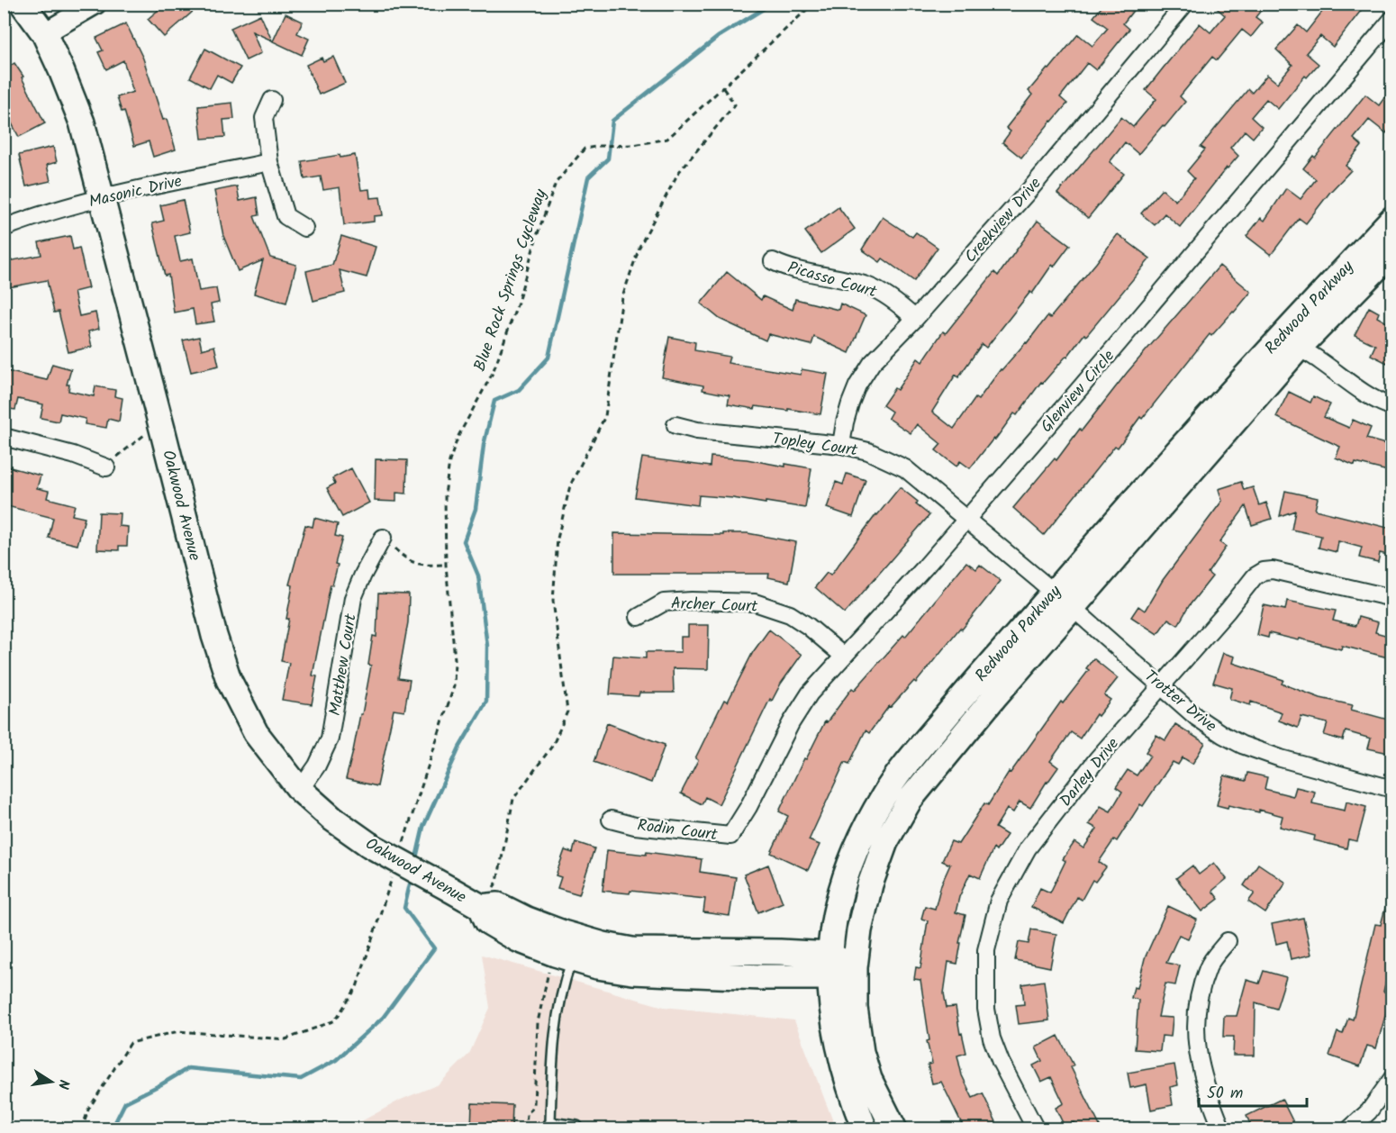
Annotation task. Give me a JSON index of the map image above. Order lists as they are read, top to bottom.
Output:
{
  "streets": {
    "main road": ["Redwood Parkway", "Oakwood Avenue"],
    "street": [
      "Masonic Drive",
      "Creekview Drive",
      "Picasso Court",
      "Glenview Circle",
      "Topley Court",
      "Archer Court",
      "Matthew Court",
      "Trotter Drive",
      "Darley Drive",
      "Rodin Court"
    ],
    "path": ["Blue Rock Springs Cycleway"]
  },
  "crossings": [
    ["Masonic Drive", "Oakwood Avenue"],
    ["Creekview Drive", "Picasso Court"],
    ["Creekview Drive", "Topley Court"],
    ["Redwood Parkway", "Topley Court"],
    ["Redwood Parkway", "Oakwood Avenue"],
    ["Redwood Parkway", "Trotter Drive"],
    ["Glenview Circle", "Topley Court"],
    ["Glenview Circle", "Archer Court"],
    ["Glenview Circle", "Rodin Court"],
    ["Topley Court", "Trotter Drive"],
    ["Oakwood Avenue", "Matthew Court"],
    ["Trotter Drive", "Darley Drive"]
  ],
  "scale_bar": "50 m",
  "north": "right"
}
